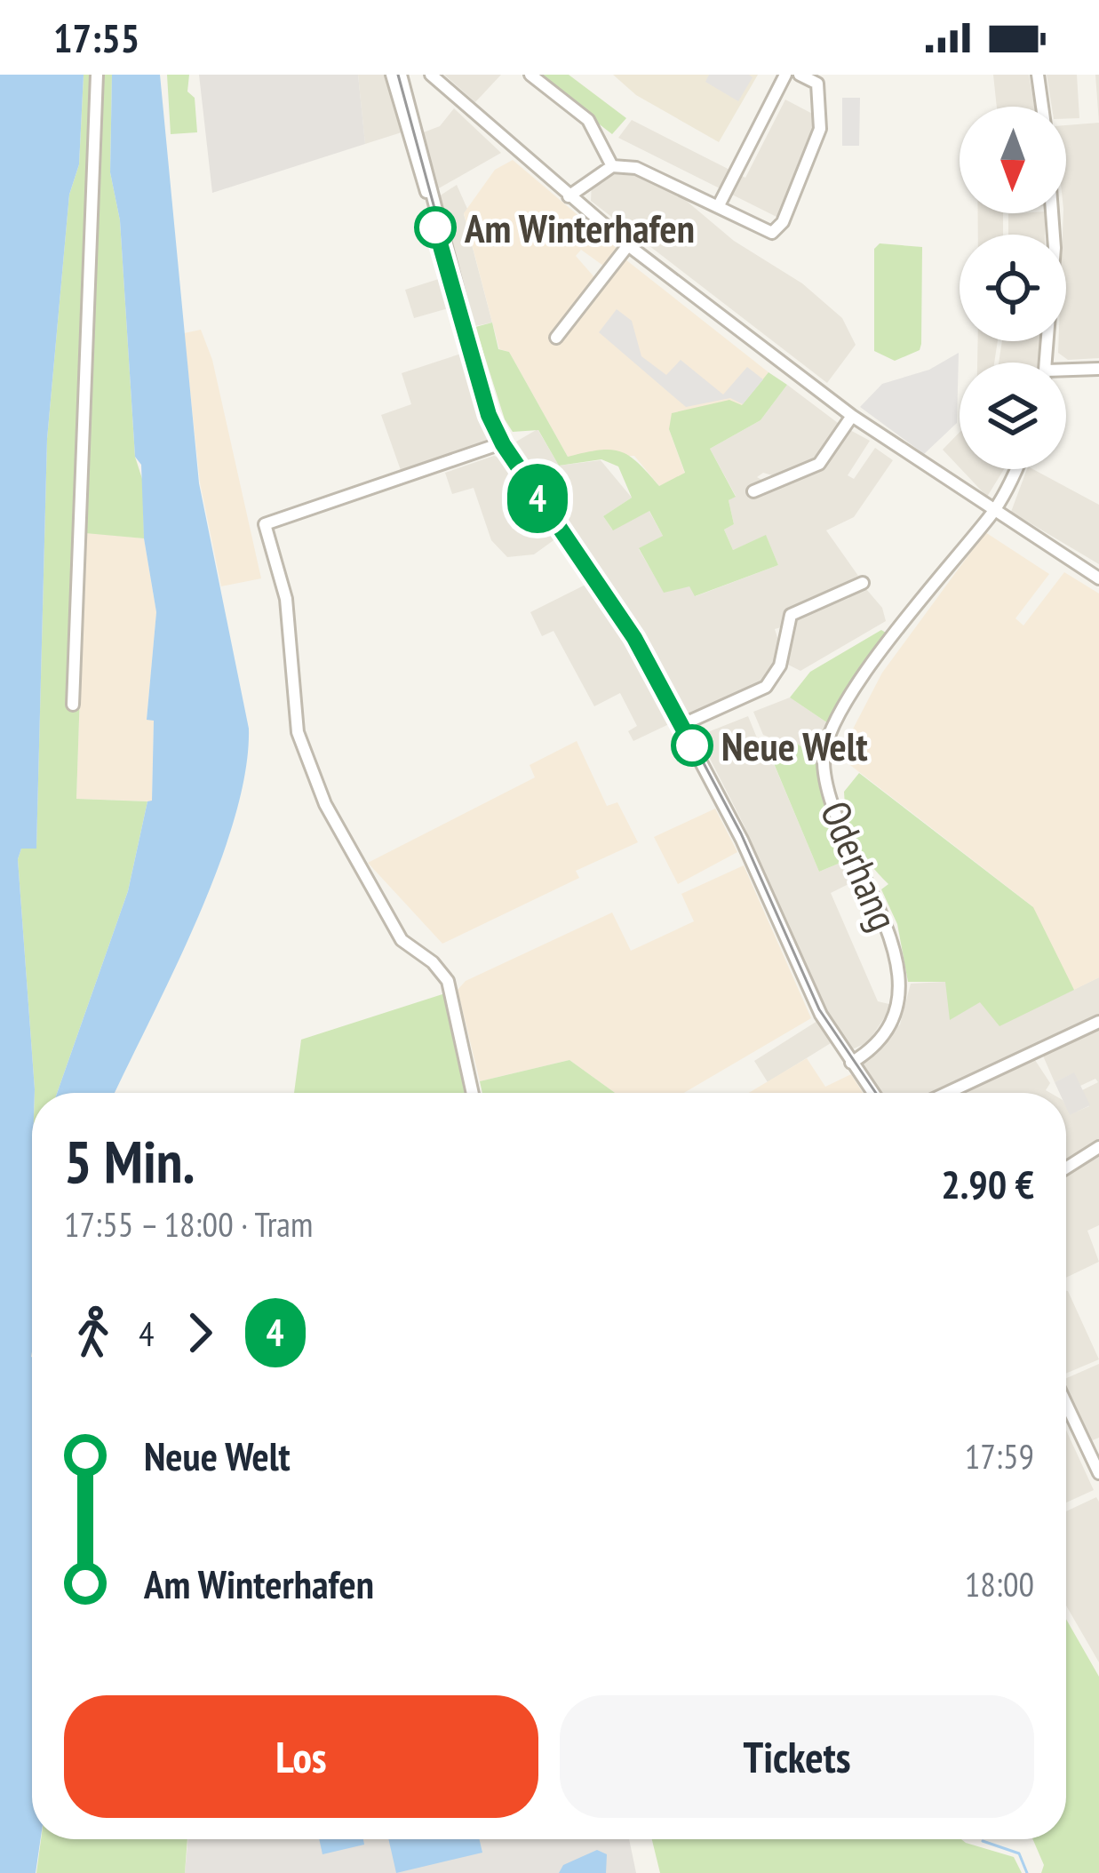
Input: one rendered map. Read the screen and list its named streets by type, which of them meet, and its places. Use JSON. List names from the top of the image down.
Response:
{
  "streets": {
    "street": ["Oderhang"]
  },
  "places": ["Am Winterhafen", "Neue Welt"],
  "lines": ["tram line 4"],
  "north": "bottom",
  "page": {
    "status": "17:55",
    "on_map": "4",
    "heading": ["5 Min.", "17:55 – 18:00 · Tram", "2.90 €"],
    "legs": ["4", "4"],
    "list": [
      {
        "name": "Neue Welt",
        "value": "17:59"
      },
      {
        "name": "Am Winterhafen",
        "value": "18:00"
      }
    ],
    "buttons": ["Los", "Tickets"]
  }
}
